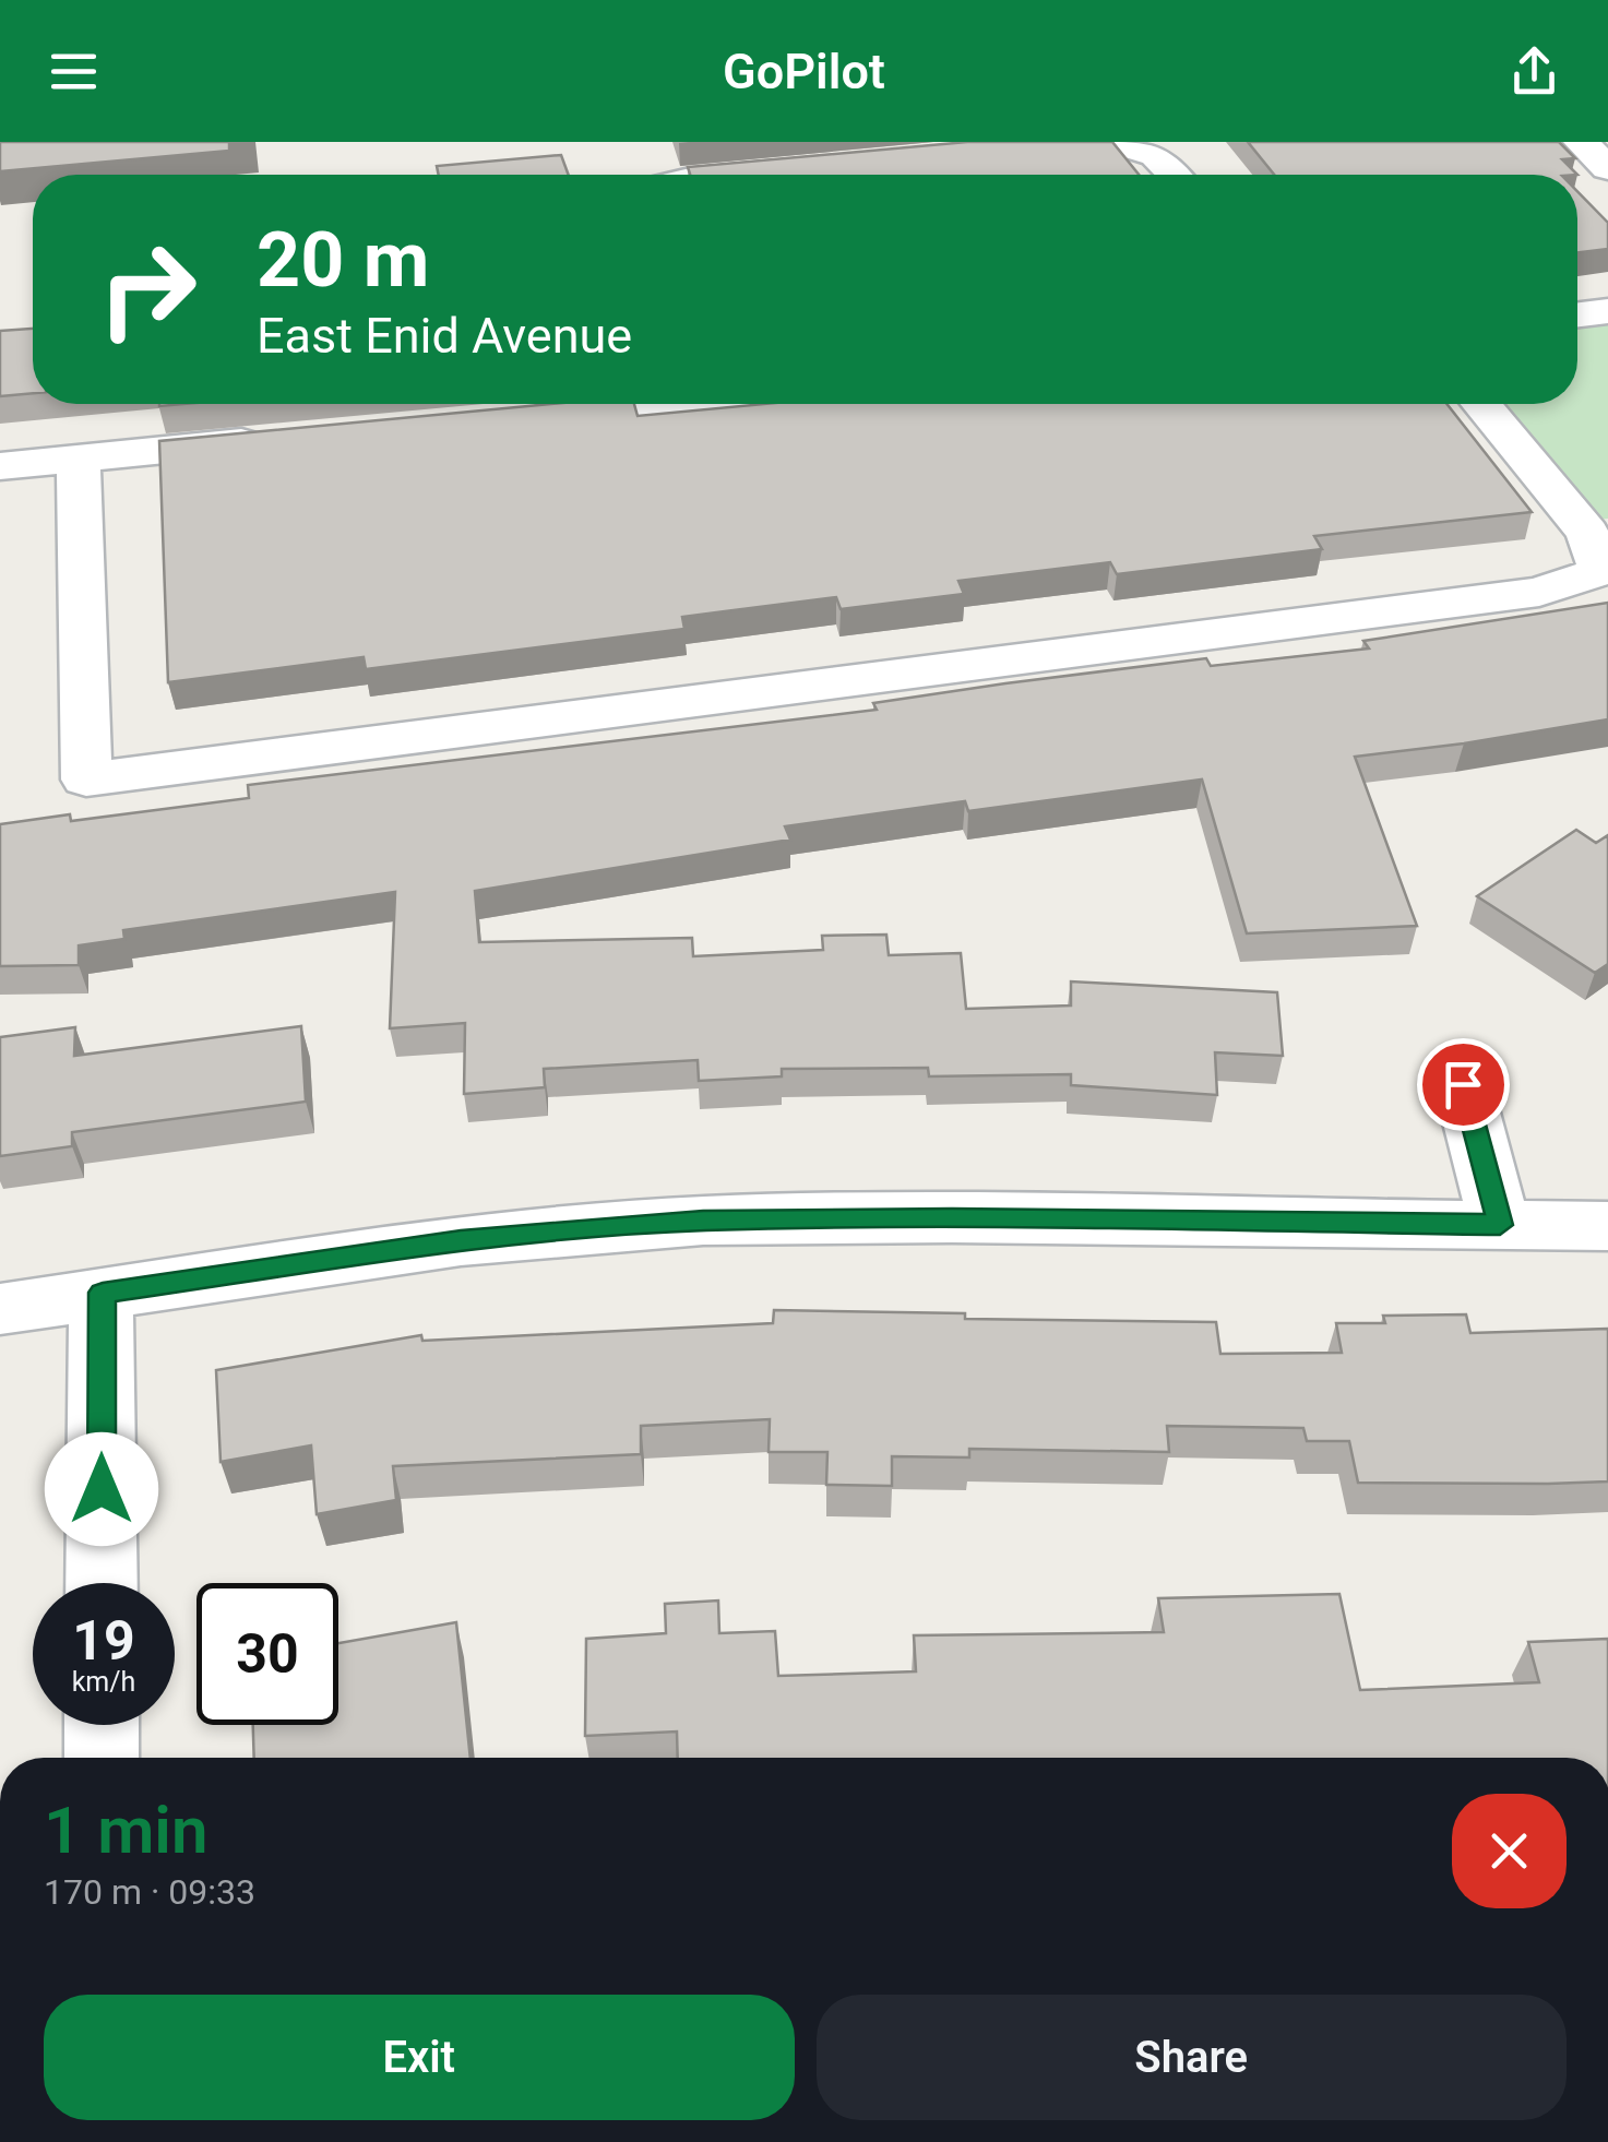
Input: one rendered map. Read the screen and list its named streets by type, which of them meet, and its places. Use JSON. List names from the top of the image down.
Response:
{
  "page": {
    "header": "GoPilot",
    "turn": ["20 m", "East Enid Avenue"],
    "speed": "19 km/h",
    "limit": "30",
    "heading": ["1 min", "170 m · 09:33"],
    "buttons": ["Exit", "Share"]
  }
}
